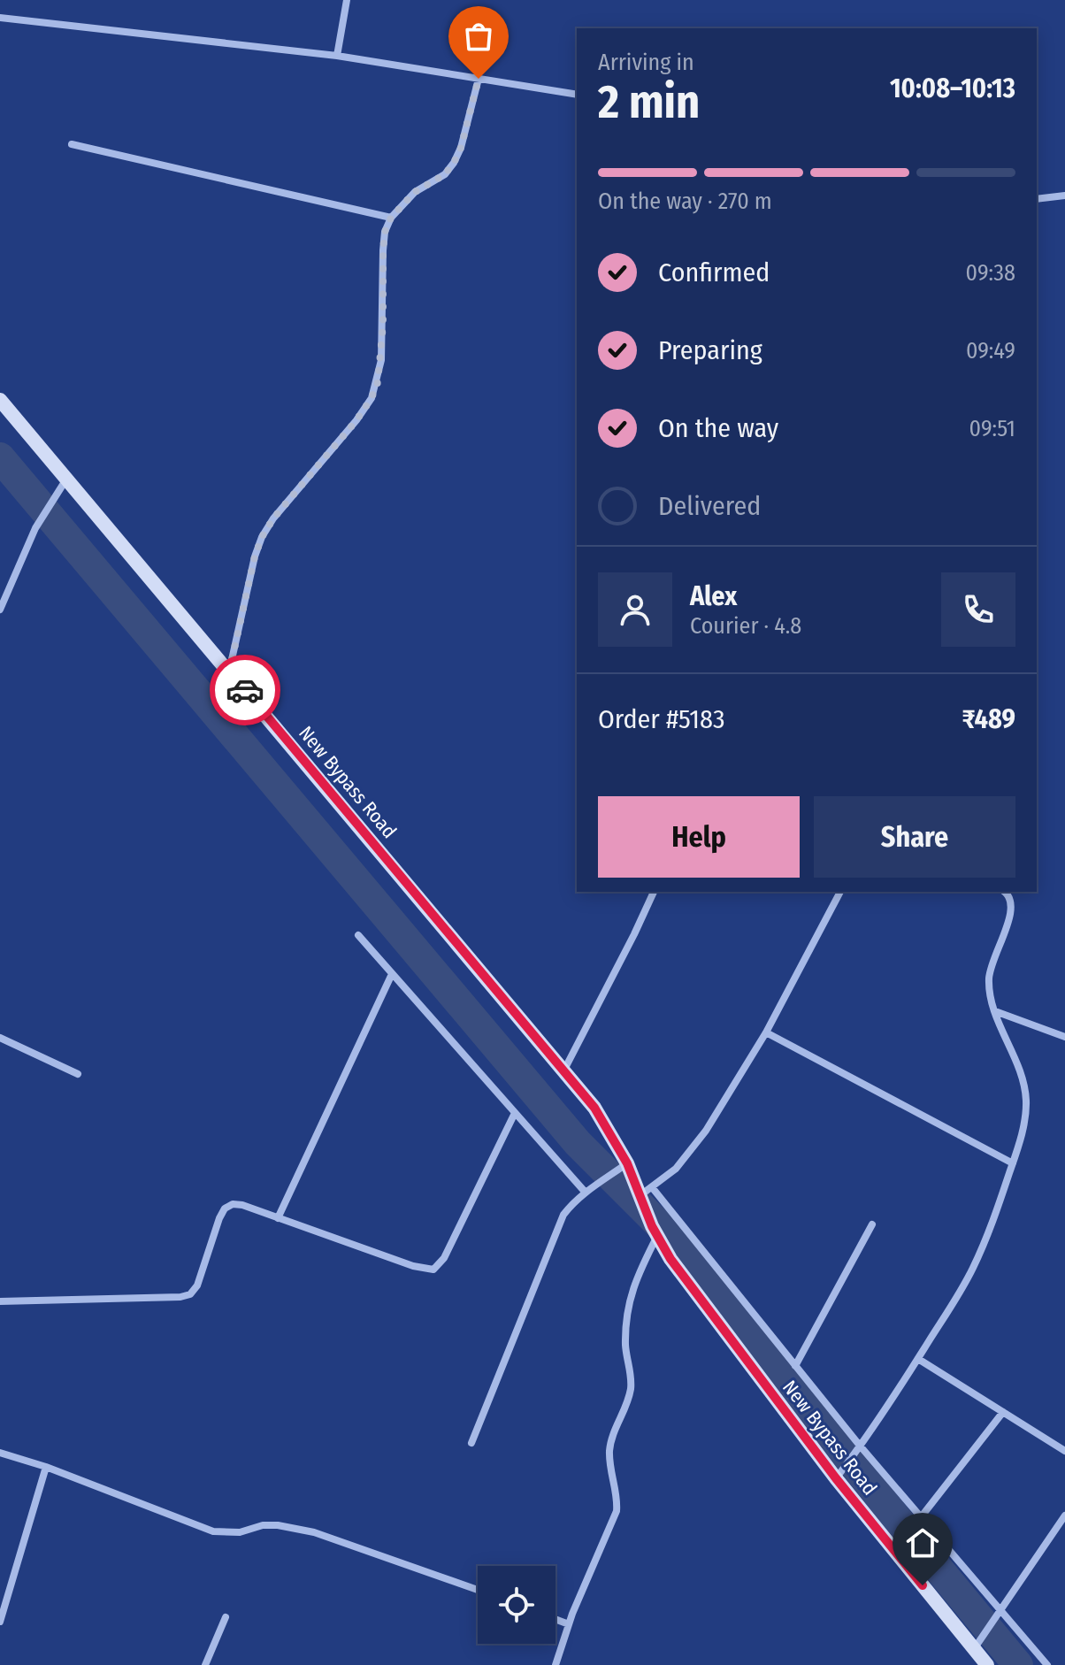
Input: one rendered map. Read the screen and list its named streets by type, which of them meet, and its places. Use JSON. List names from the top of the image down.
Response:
{
  "streets": {
    "main road": ["New Bypass Road"]
  },
  "page": {
    "heading": ["2 min", "Arriving in", "10:08–10:13"],
    "panel": [
      "Alex",
      "Courier · 4.8",
      "Order #5183",
      "₹489"
    ],
    "bar": "On the way · 270 m",
    "list": [
      ["Confirmed", "09:38"],
      ["Preparing", "09:49"],
      ["On the way", "09:51"],
      "Delivered"
    ],
    "buttons": ["Help", "Share"]
  }
}
